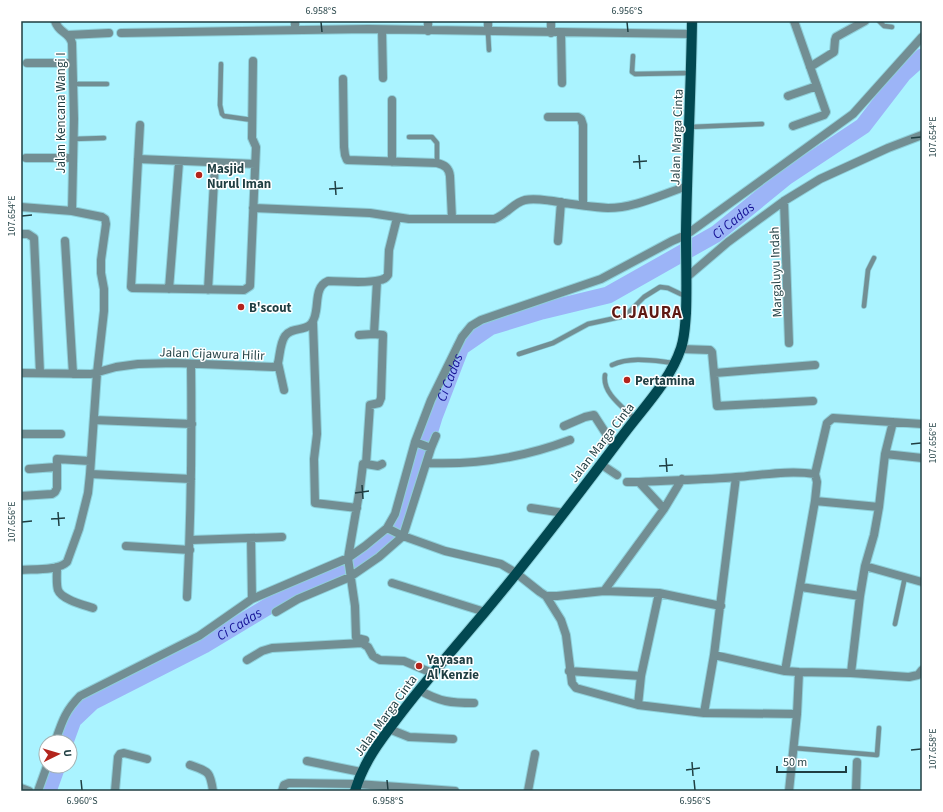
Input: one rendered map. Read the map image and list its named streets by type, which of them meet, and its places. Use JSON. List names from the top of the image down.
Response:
{
  "streets": {
    "main road": ["Jalan Marga Cinta"],
    "street": ["Jalan Kencana Wangi I", "Margaluyu Indah", "Jalan Cijawura Hilir"]
  },
  "districts": ["CIJAURA"],
  "water": ["Ci Cadas"],
  "places": [
    "Masjid Nurul Iman",
    "B'scout",
    "Pertamina",
    "Yayasan Al Kenzie"
  ],
  "scale_bar": "50 m",
  "north": "right",
  "coordinates": [
    "6.958°S",
    "6.956°S",
    "107.654°E",
    "107.656°E",
    "107.658°E",
    "6.960°S"
  ]
}
